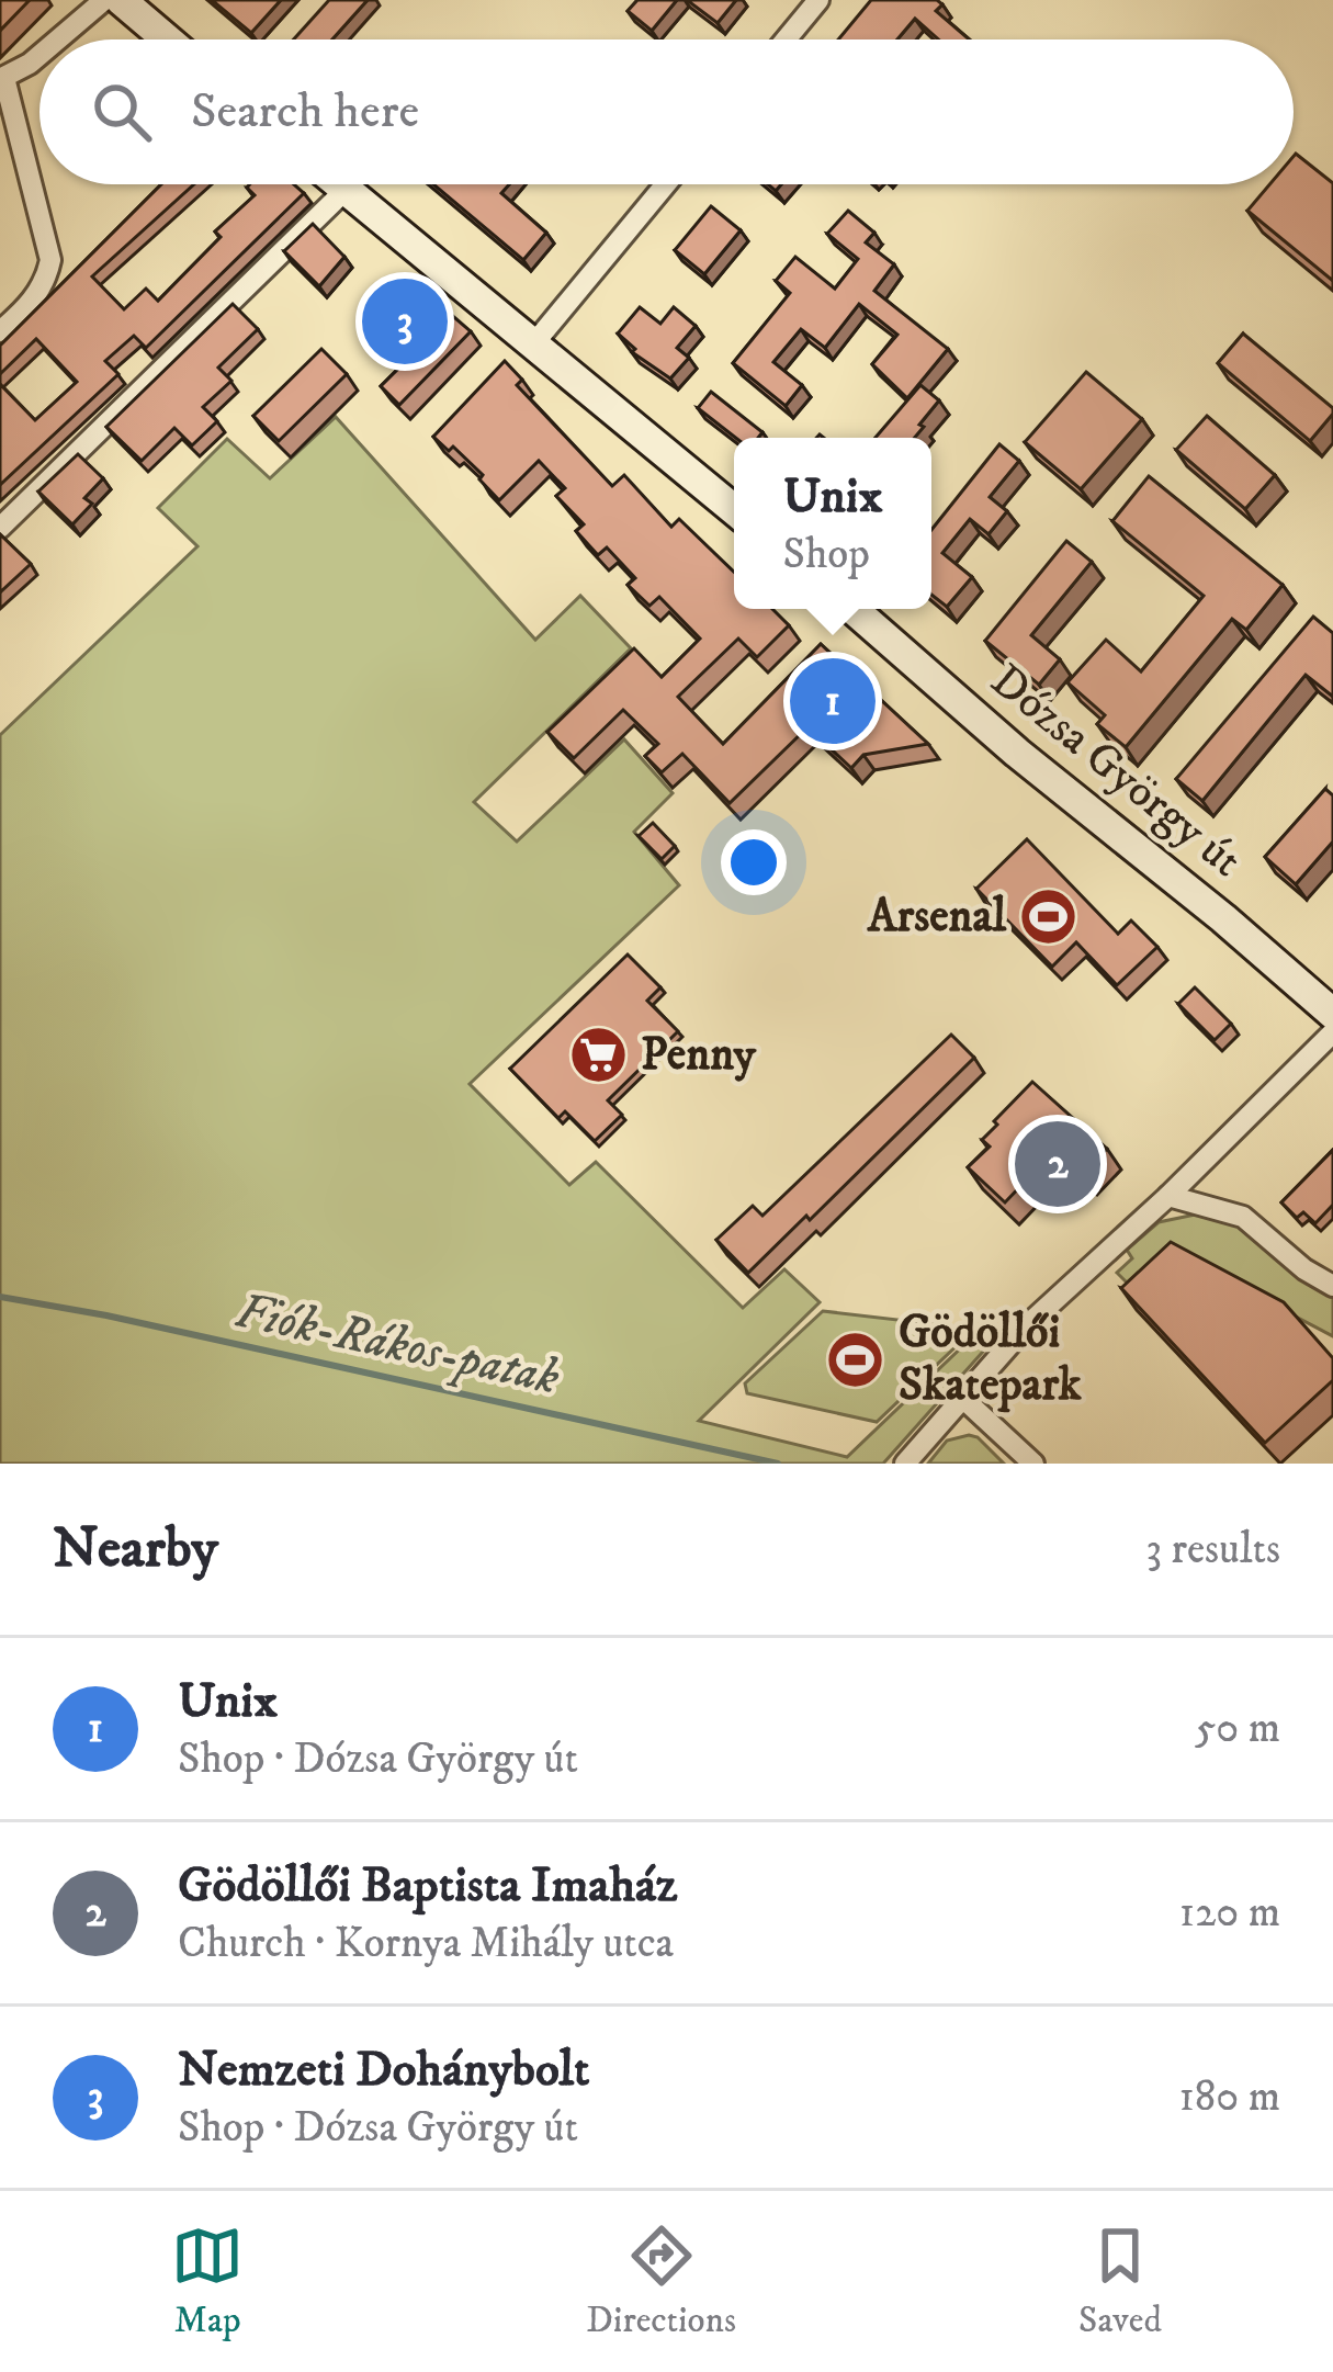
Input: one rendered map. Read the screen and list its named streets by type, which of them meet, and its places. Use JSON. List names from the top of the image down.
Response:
{
  "streets": {
    "main road": ["Dózsa György út"]
  },
  "water": ["Fiók-Rákos-patak"],
  "places": {
    "sports": ["Arsenal", "Gödöllői Skatepark"],
    "supermarket": ["Penny"]
  },
  "page": {
    "search": "Search here",
    "pins": ["3", "1", "2"],
    "popup": ["Unix", "Shop"],
    "heading": ["Nearby", "3 results"],
    "list": [
      {
        "mark": "1",
        "name": "Unix",
        "note": "Shop · Dózsa György út",
        "value": "50 m"
      },
      {
        "mark": "2",
        "name": "Gödöllői Baptista Imaház",
        "note": "Church · Kornya Mihály utca",
        "value": "120 m"
      },
      {
        "mark": "3",
        "name": "Nemzeti Dohánybolt",
        "note": "Shop · Dózsa György út",
        "value": "180 m"
      }
    ],
    "nav": ["Map", "Directions", "Saved"]
  }
}
